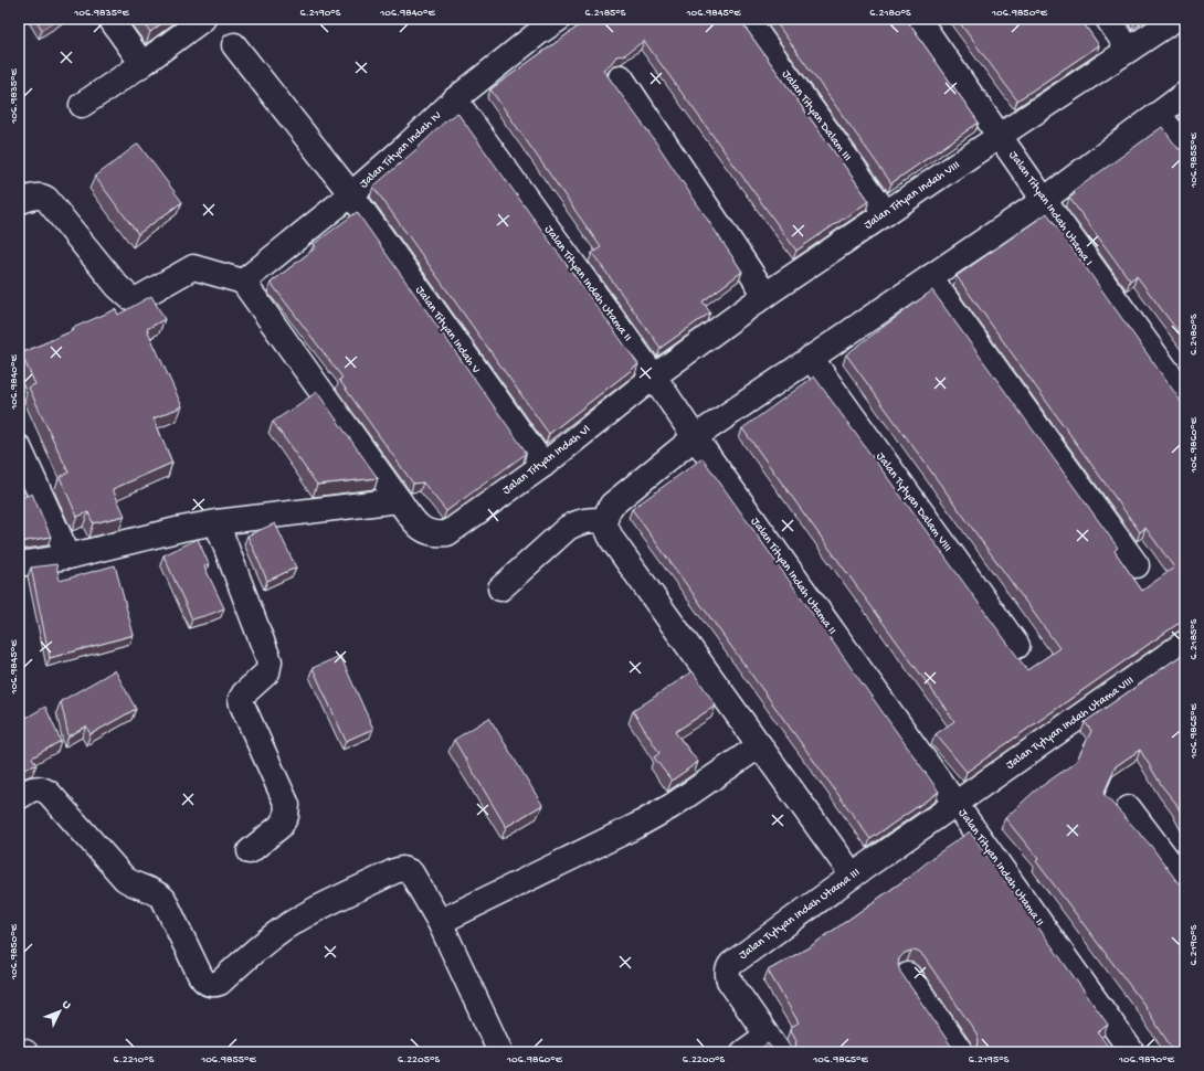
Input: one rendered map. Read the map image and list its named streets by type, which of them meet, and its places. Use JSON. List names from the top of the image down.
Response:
{
  "streets": {
    "street": [
      "Jalan Tityan Dalam III",
      "Jalan Tityan Indah IV",
      "Jalan Tityan Indah VIII",
      "Jalan Tityan Indah Utama I",
      "Jalan Tityan Indah Utama II",
      "Jalan Tityan Indah V",
      "Jalan Tityan Indah Vl",
      "Jalan Tytyan Dalam VIII",
      "Jalan Tytyan Indah Utama VIII",
      "Jalan Tytyan Indah Utama III"
    ]
  },
  "crossings": [
    ["Jalan Tityan Dalam III", "Jalan Tityan Indah VIII"],
    ["Jalan Tityan Indah IV", "Jalan Tityan Indah Utama II"],
    ["Jalan Tityan Indah IV", "Jalan Tityan Indah V"],
    ["Jalan Tityan Indah VIII", "Jalan Tityan Indah Utama I"],
    ["Jalan Tityan Indah VIII", "Jalan Tityan Indah Utama II"],
    ["Jalan Tityan Indah VIII", "Jalan Tityan Indah Vl"],
    ["Jalan Tityan Indah Utama II", "Jalan Tityan Indah Vl"],
    ["Jalan Tityan Indah Utama II", "Jalan Tytyan Indah Utama VIII"],
    ["Jalan Tityan Indah Utama II", "Jalan Tytyan Indah Utama III"],
    ["Jalan Tityan Indah V", "Jalan Tityan Indah Vl"],
    ["Jalan Tytyan Indah Utama VIII", "Jalan Tytyan Indah Utama III"]
  ],
  "north": "top right",
  "coordinates": [
    "106.9835°E",
    "6.2190°S",
    "106.9840°E",
    "6.2185°S",
    "106.9845°E",
    "6.2180°S",
    "106.9850°E",
    "106.9855°E",
    "106.9860°E",
    "106.9865°E",
    "6.2210°S",
    "6.2205°S",
    "6.2200°S",
    "6.2195°S",
    "106.9870°E"
  ]
}
